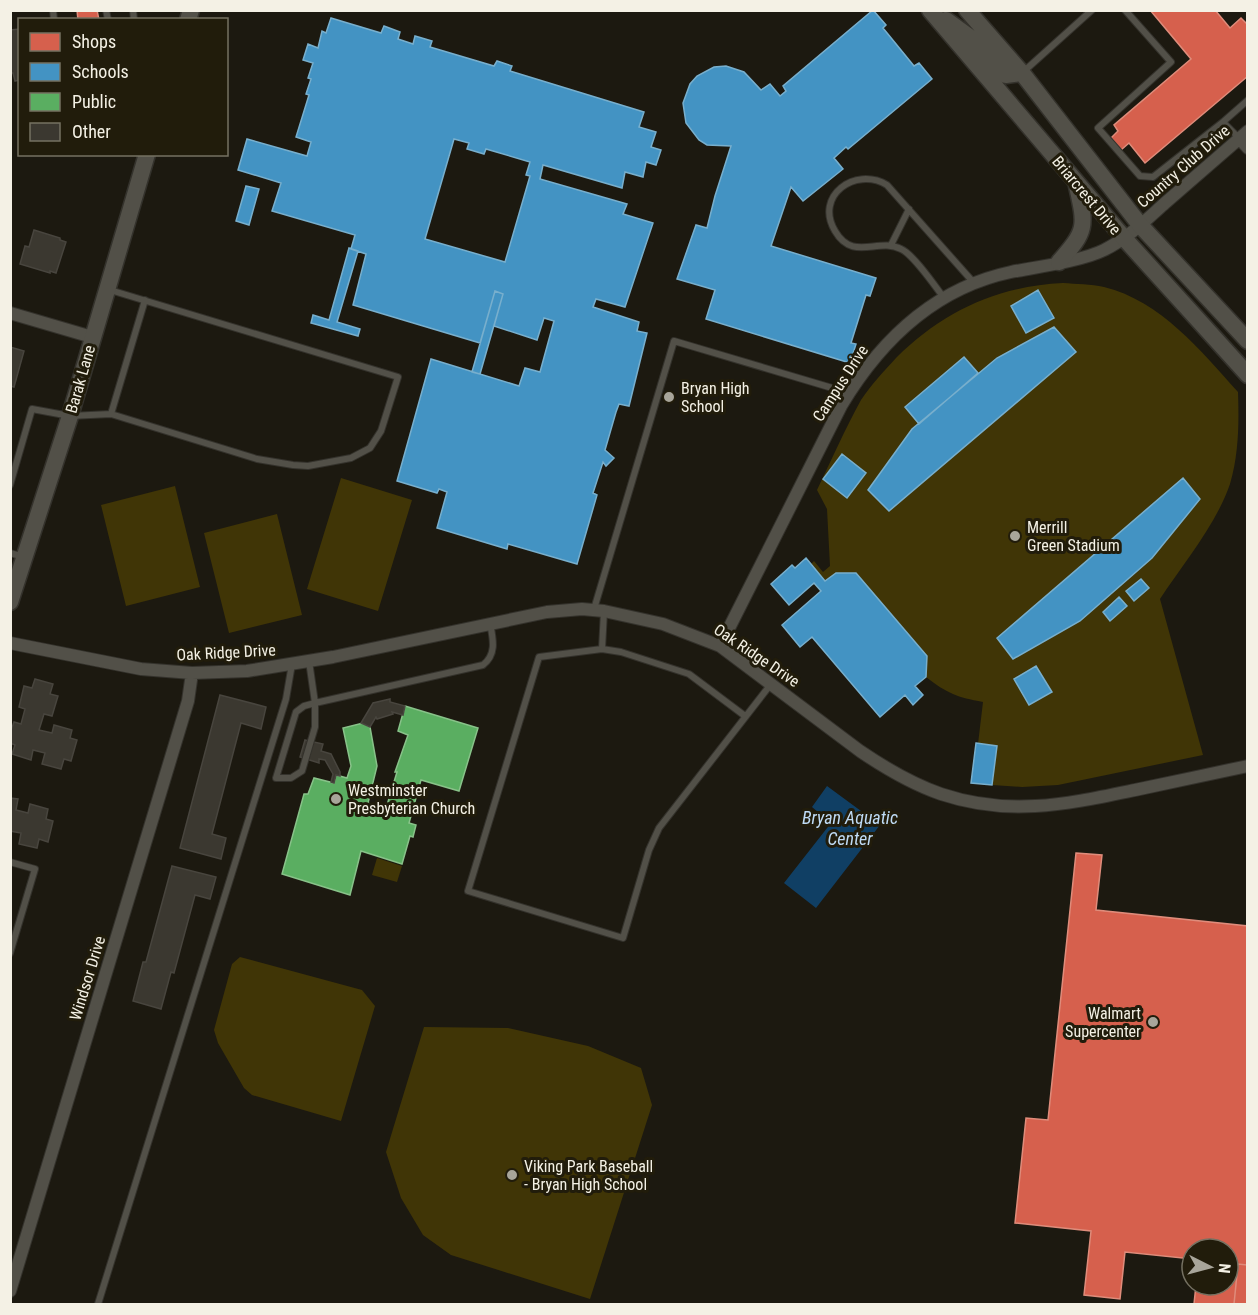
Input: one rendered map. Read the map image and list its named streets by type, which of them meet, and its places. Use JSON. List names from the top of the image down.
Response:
{
  "streets": {
    "main road": ["Briarcrest Drive", "Barak Lane"],
    "street": [
      "Country Club Drive",
      "Campus Drive",
      "Oak Ridge Drive",
      "Windsor Drive"
    ]
  },
  "crossings": [
    ["Country Club Drive", "Briarcrest Drive"],
    ["Country Club Drive", "Campus Drive"],
    ["Briarcrest Drive", "Campus Drive"],
    ["Campus Drive", "Oak Ridge Drive"],
    ["Oak Ridge Drive", "Windsor Drive"]
  ],
  "water": ["Bryan Aquatic Center"],
  "places": [
    "Bryan High School",
    "Merrill Green Stadium",
    "Westminster Presbyterian Church",
    "Walmart Supercenter",
    "Viking Park Baseball - Bryan High School"
  ],
  "legend": [
    "Shops",
    "Schools",
    "Public",
    "Other"
  ],
  "north": "right"
}
